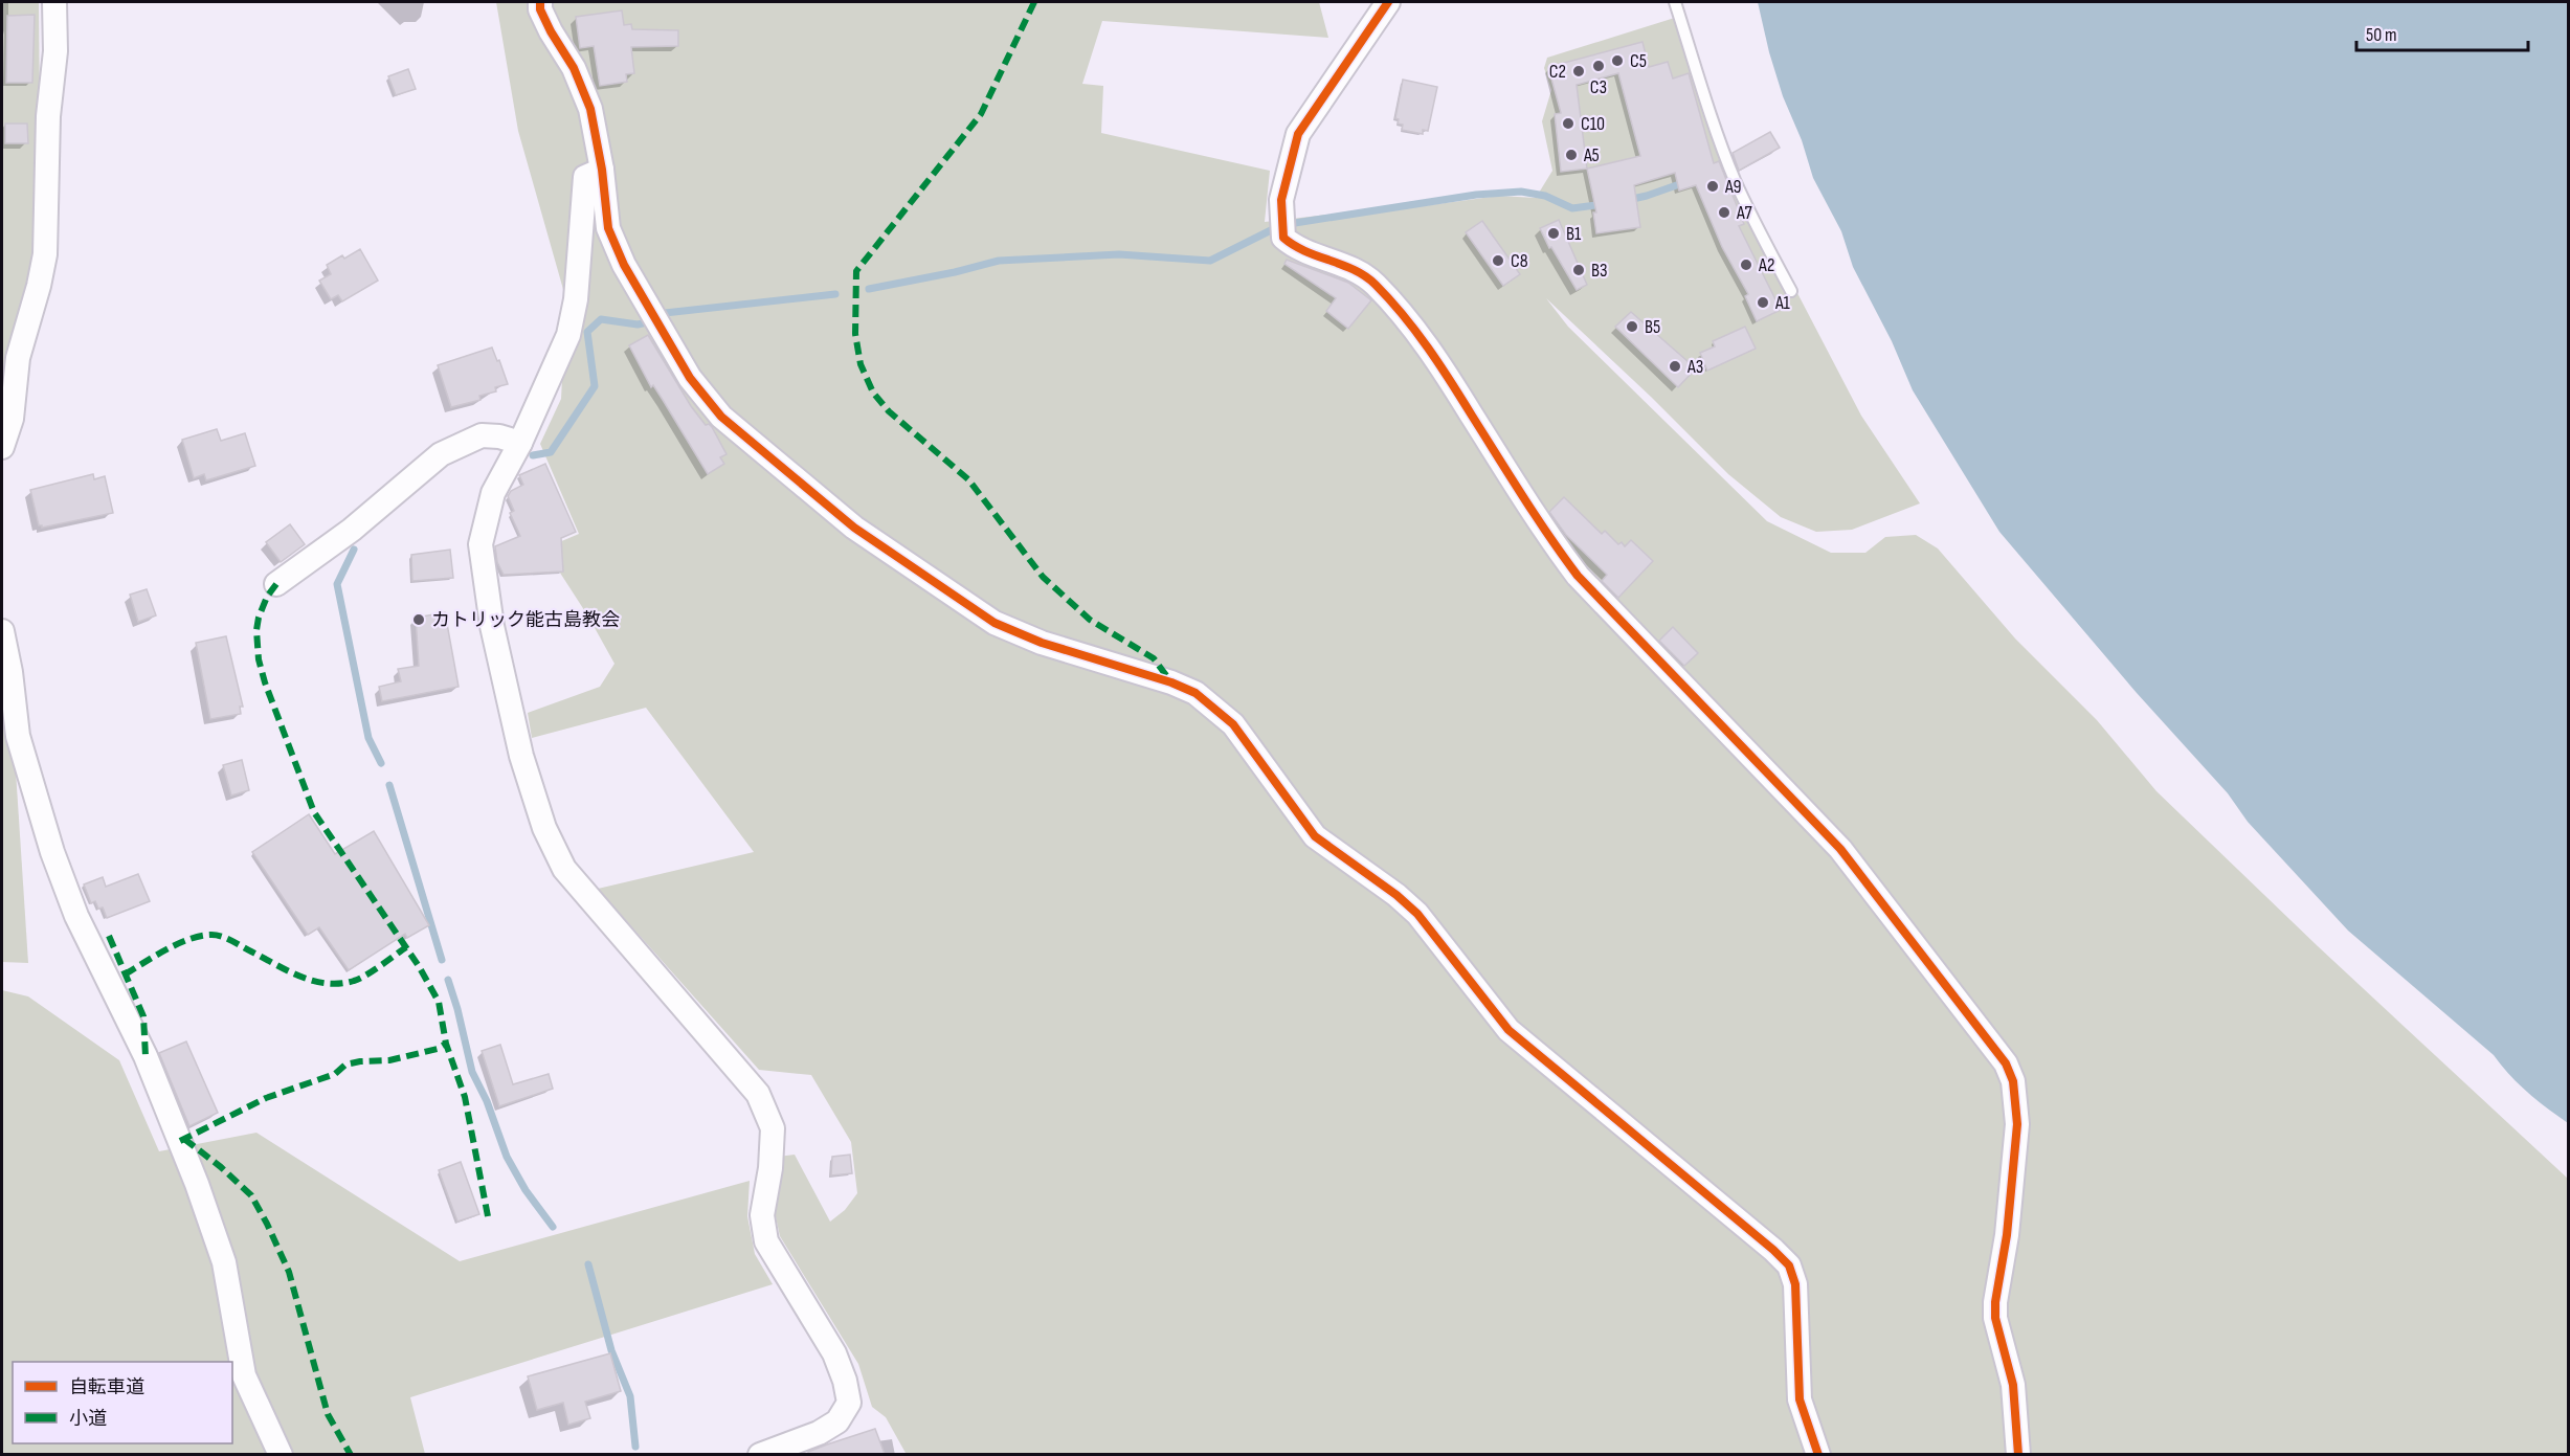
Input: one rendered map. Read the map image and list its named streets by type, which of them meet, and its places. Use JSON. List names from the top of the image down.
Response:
{
  "places": [
    "C5",
    "C3",
    "C2",
    "C10",
    "A5",
    "A9",
    "A7",
    "B1",
    "C8",
    "A2",
    "B3",
    "A1",
    "B5",
    "A3",
    "カトリック能古島教会"
  ],
  "legend": ["自転車道", "小道"],
  "scale_bar": "50 m"
}
